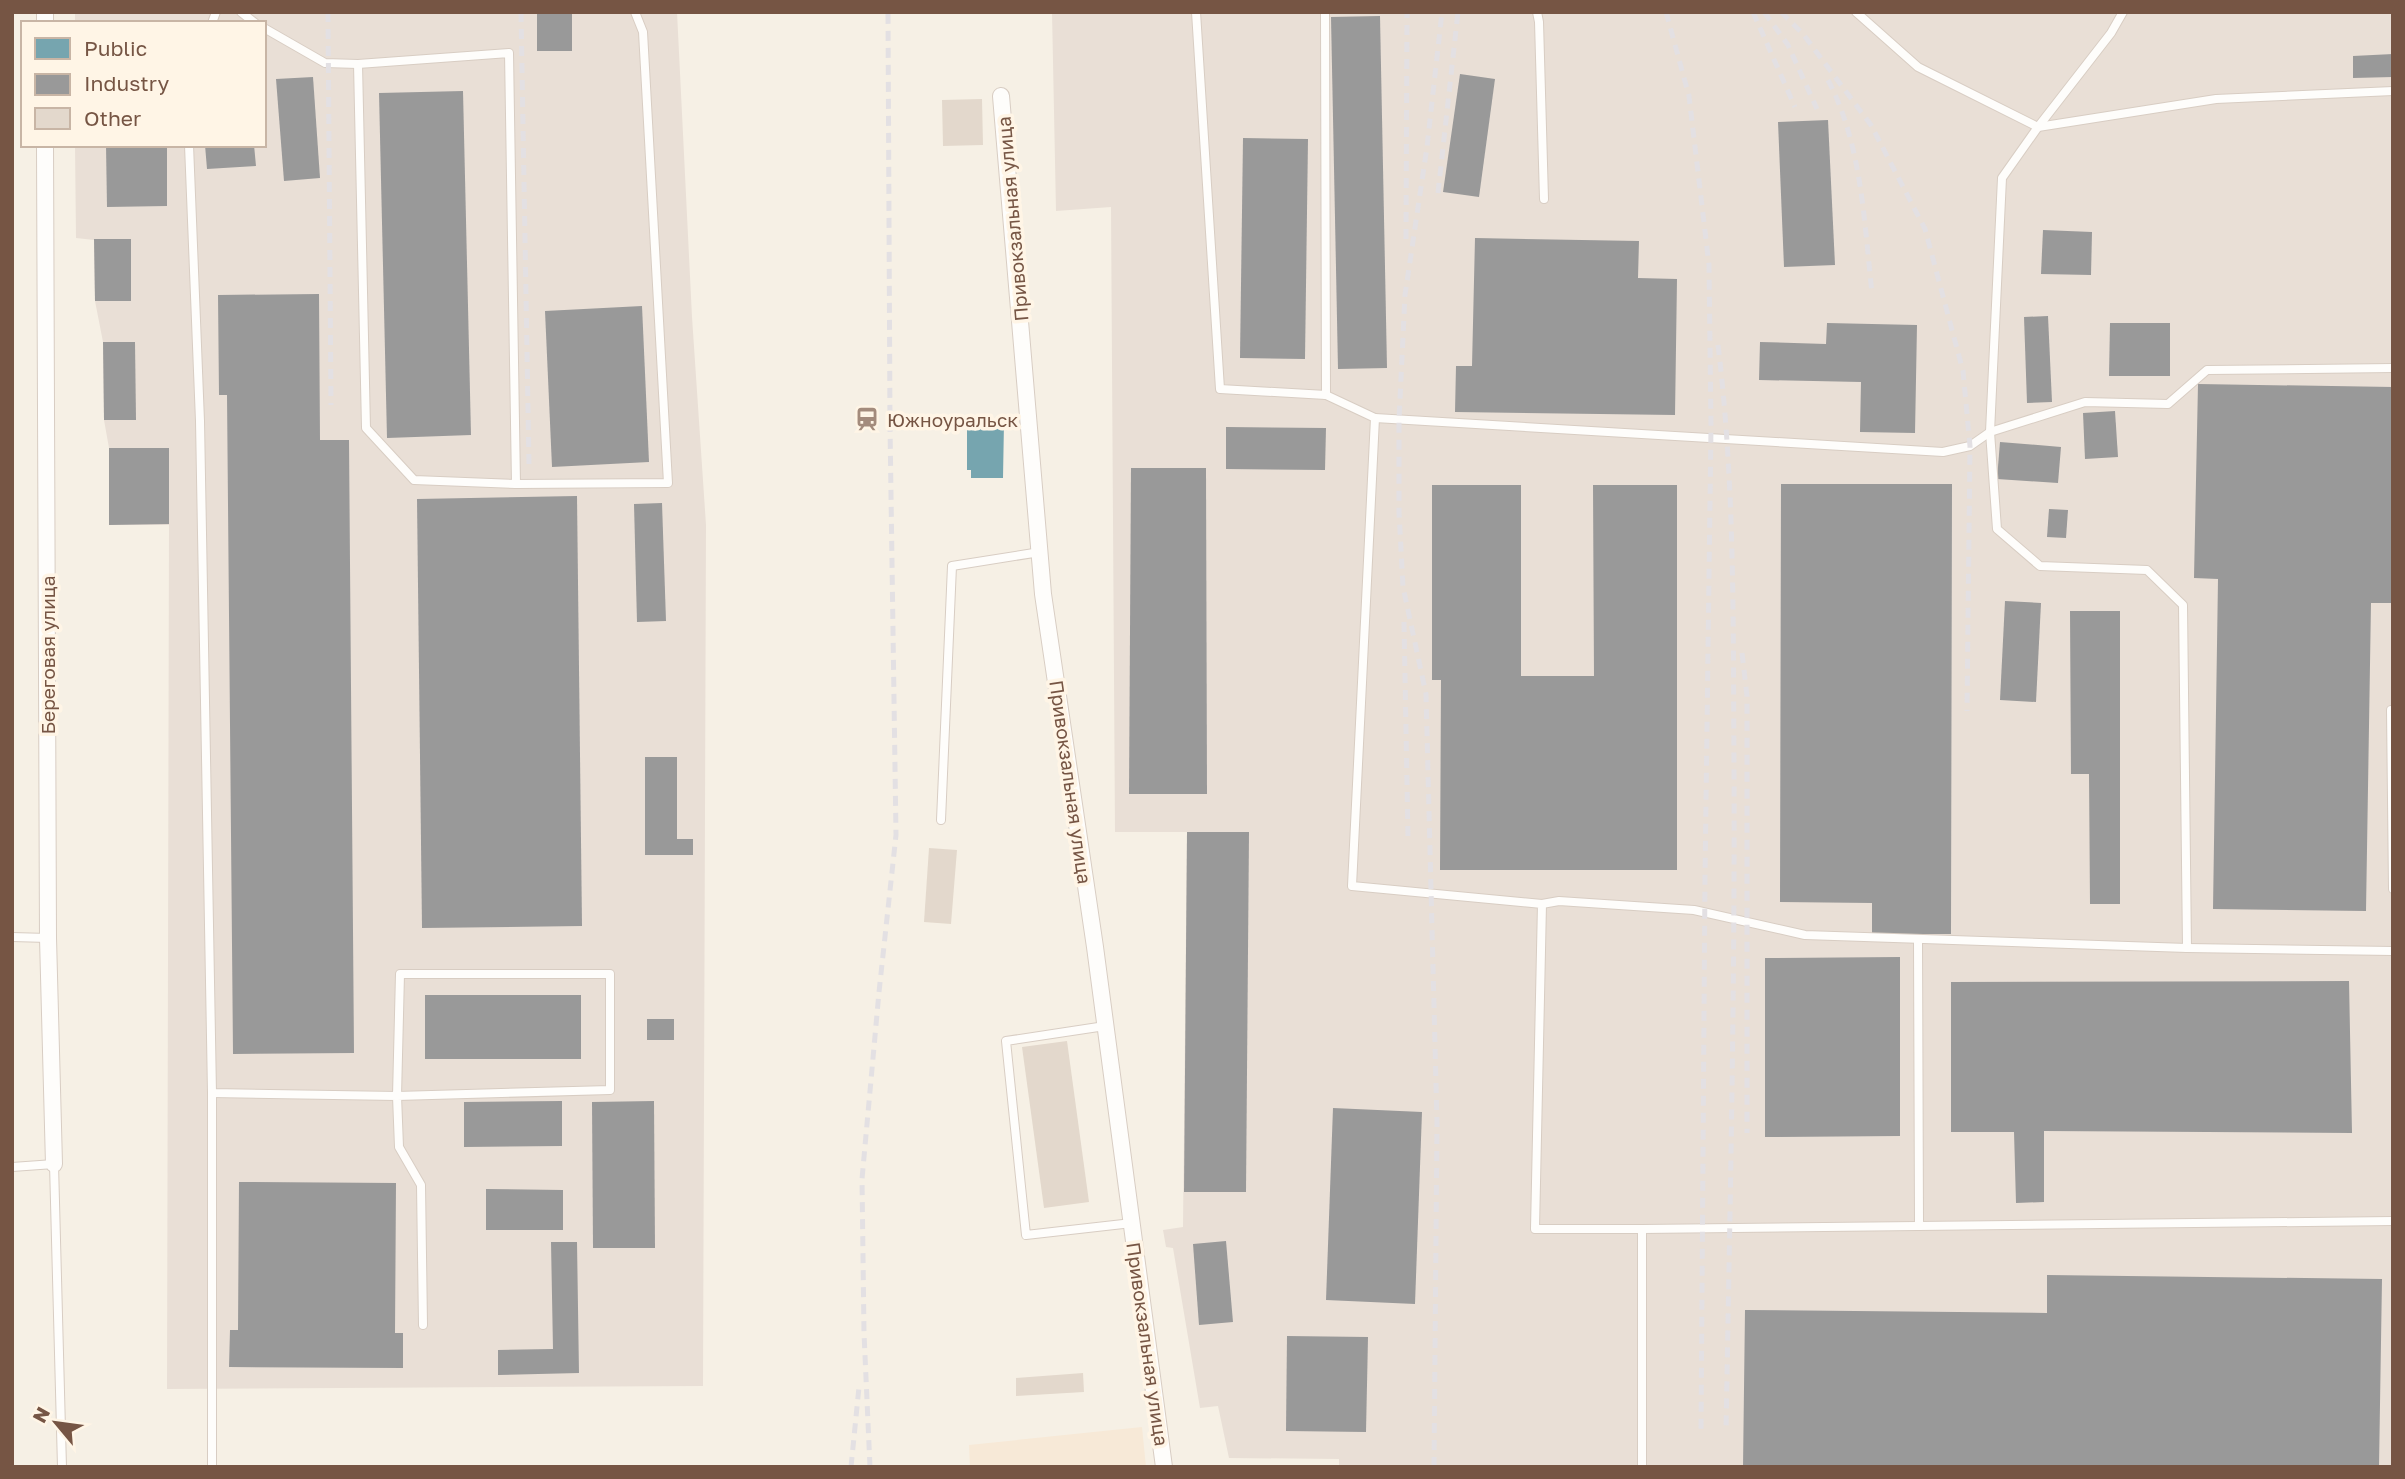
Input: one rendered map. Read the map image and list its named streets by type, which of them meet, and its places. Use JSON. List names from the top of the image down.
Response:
{
  "streets": {
    "street": ["Привокзальная улица", "Береговая улица"]
  },
  "places": {
    "station": ["Южноуральск"]
  },
  "legend": ["Public", "Industry", "Other"],
  "north": "top left"
}
